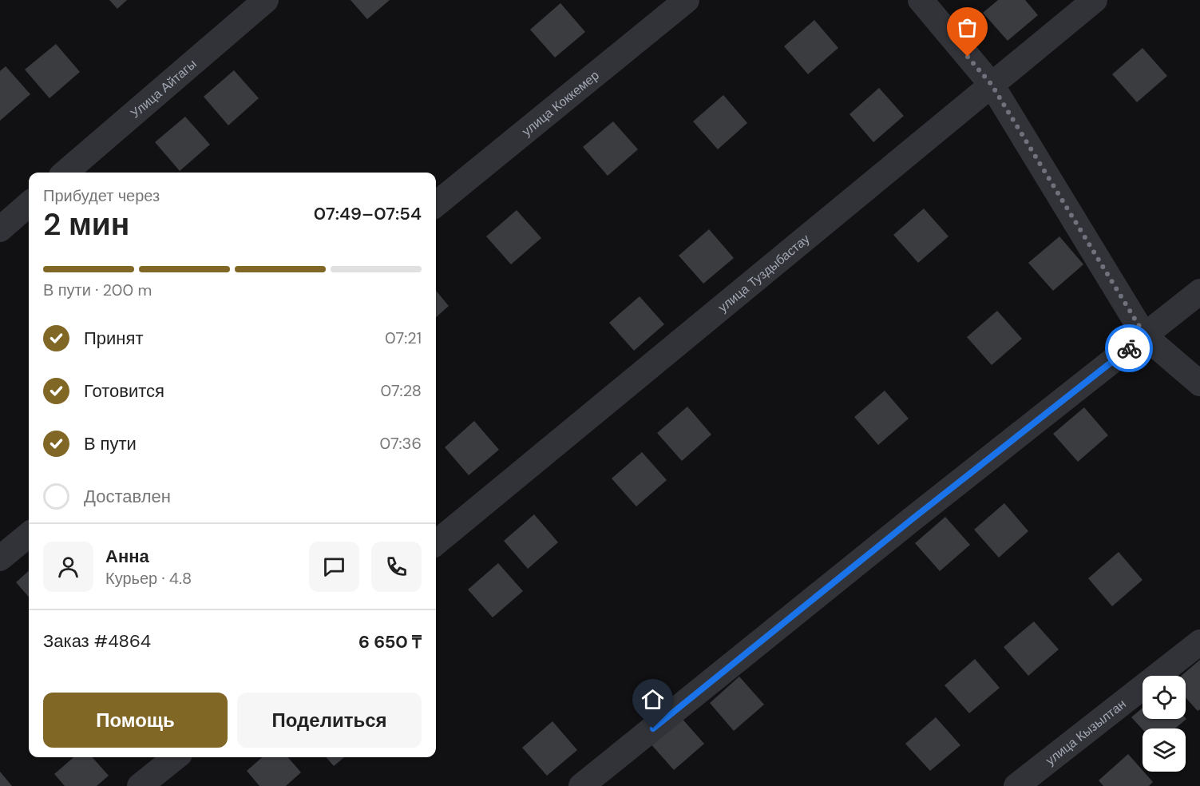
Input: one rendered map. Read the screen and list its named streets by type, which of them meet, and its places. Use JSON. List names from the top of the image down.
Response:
{
  "streets": {
    "street": [
      "Улица Айтагы",
      "улица Коккемер",
      "улица Туздыбастау",
      "улица Кызылтан"
    ]
  },
  "page": {
    "heading": ["2 мин", "Прибудет через", "07:49–07:54"],
    "panel": [
      "Анна",
      "Курьер · 4.8",
      "Заказ #4864",
      "6 650 ₸"
    ],
    "bar": "В пути · 200 m",
    "list": [
      ["Принят", "07:21"],
      ["Готовится", "07:28"],
      ["В пути", "07:36"],
      "Доставлен"
    ],
    "buttons": ["Помощь", "Поделиться"]
  }
}
